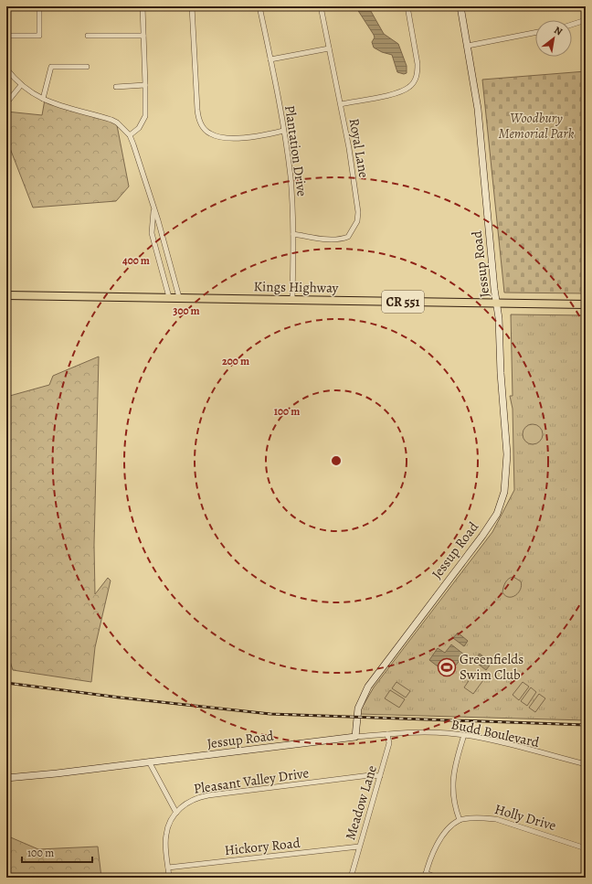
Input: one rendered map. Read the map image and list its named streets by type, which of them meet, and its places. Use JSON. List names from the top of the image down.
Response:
{
  "streets": {
    "main road": ["Kings Highway", "CR 551"],
    "street": [
      "Royal Lane",
      "Plantation Drive",
      "Jessup Road",
      "Budd Boulevard",
      "Pleasant Valley Drive",
      "Meadow Lane",
      "Holly Drive",
      "Hickory Road"
    ]
  },
  "crossings": [
    ["Royal Lane", "Plantation Drive"],
    ["Plantation Drive", "Kings Highway"],
    ["Jessup Road", "Kings Highway"],
    ["Jessup Road", "Budd Boulevard"],
    ["Budd Boulevard", "Meadow Lane"],
    ["Pleasant Valley Drive", "Meadow Lane"],
    ["Pleasant Valley Drive", "Hickory Road"],
    ["Meadow Lane", "Hickory Road"]
  ],
  "parks": ["Woodbury Memorial Park"],
  "places": {
    "sports": ["Greenfields Swim Club"]
  },
  "scale_bar": "100 m",
  "north": "top right",
  "rings": [
    "400 m",
    "300 m",
    "200 m",
    "100 m"
  ]
}
